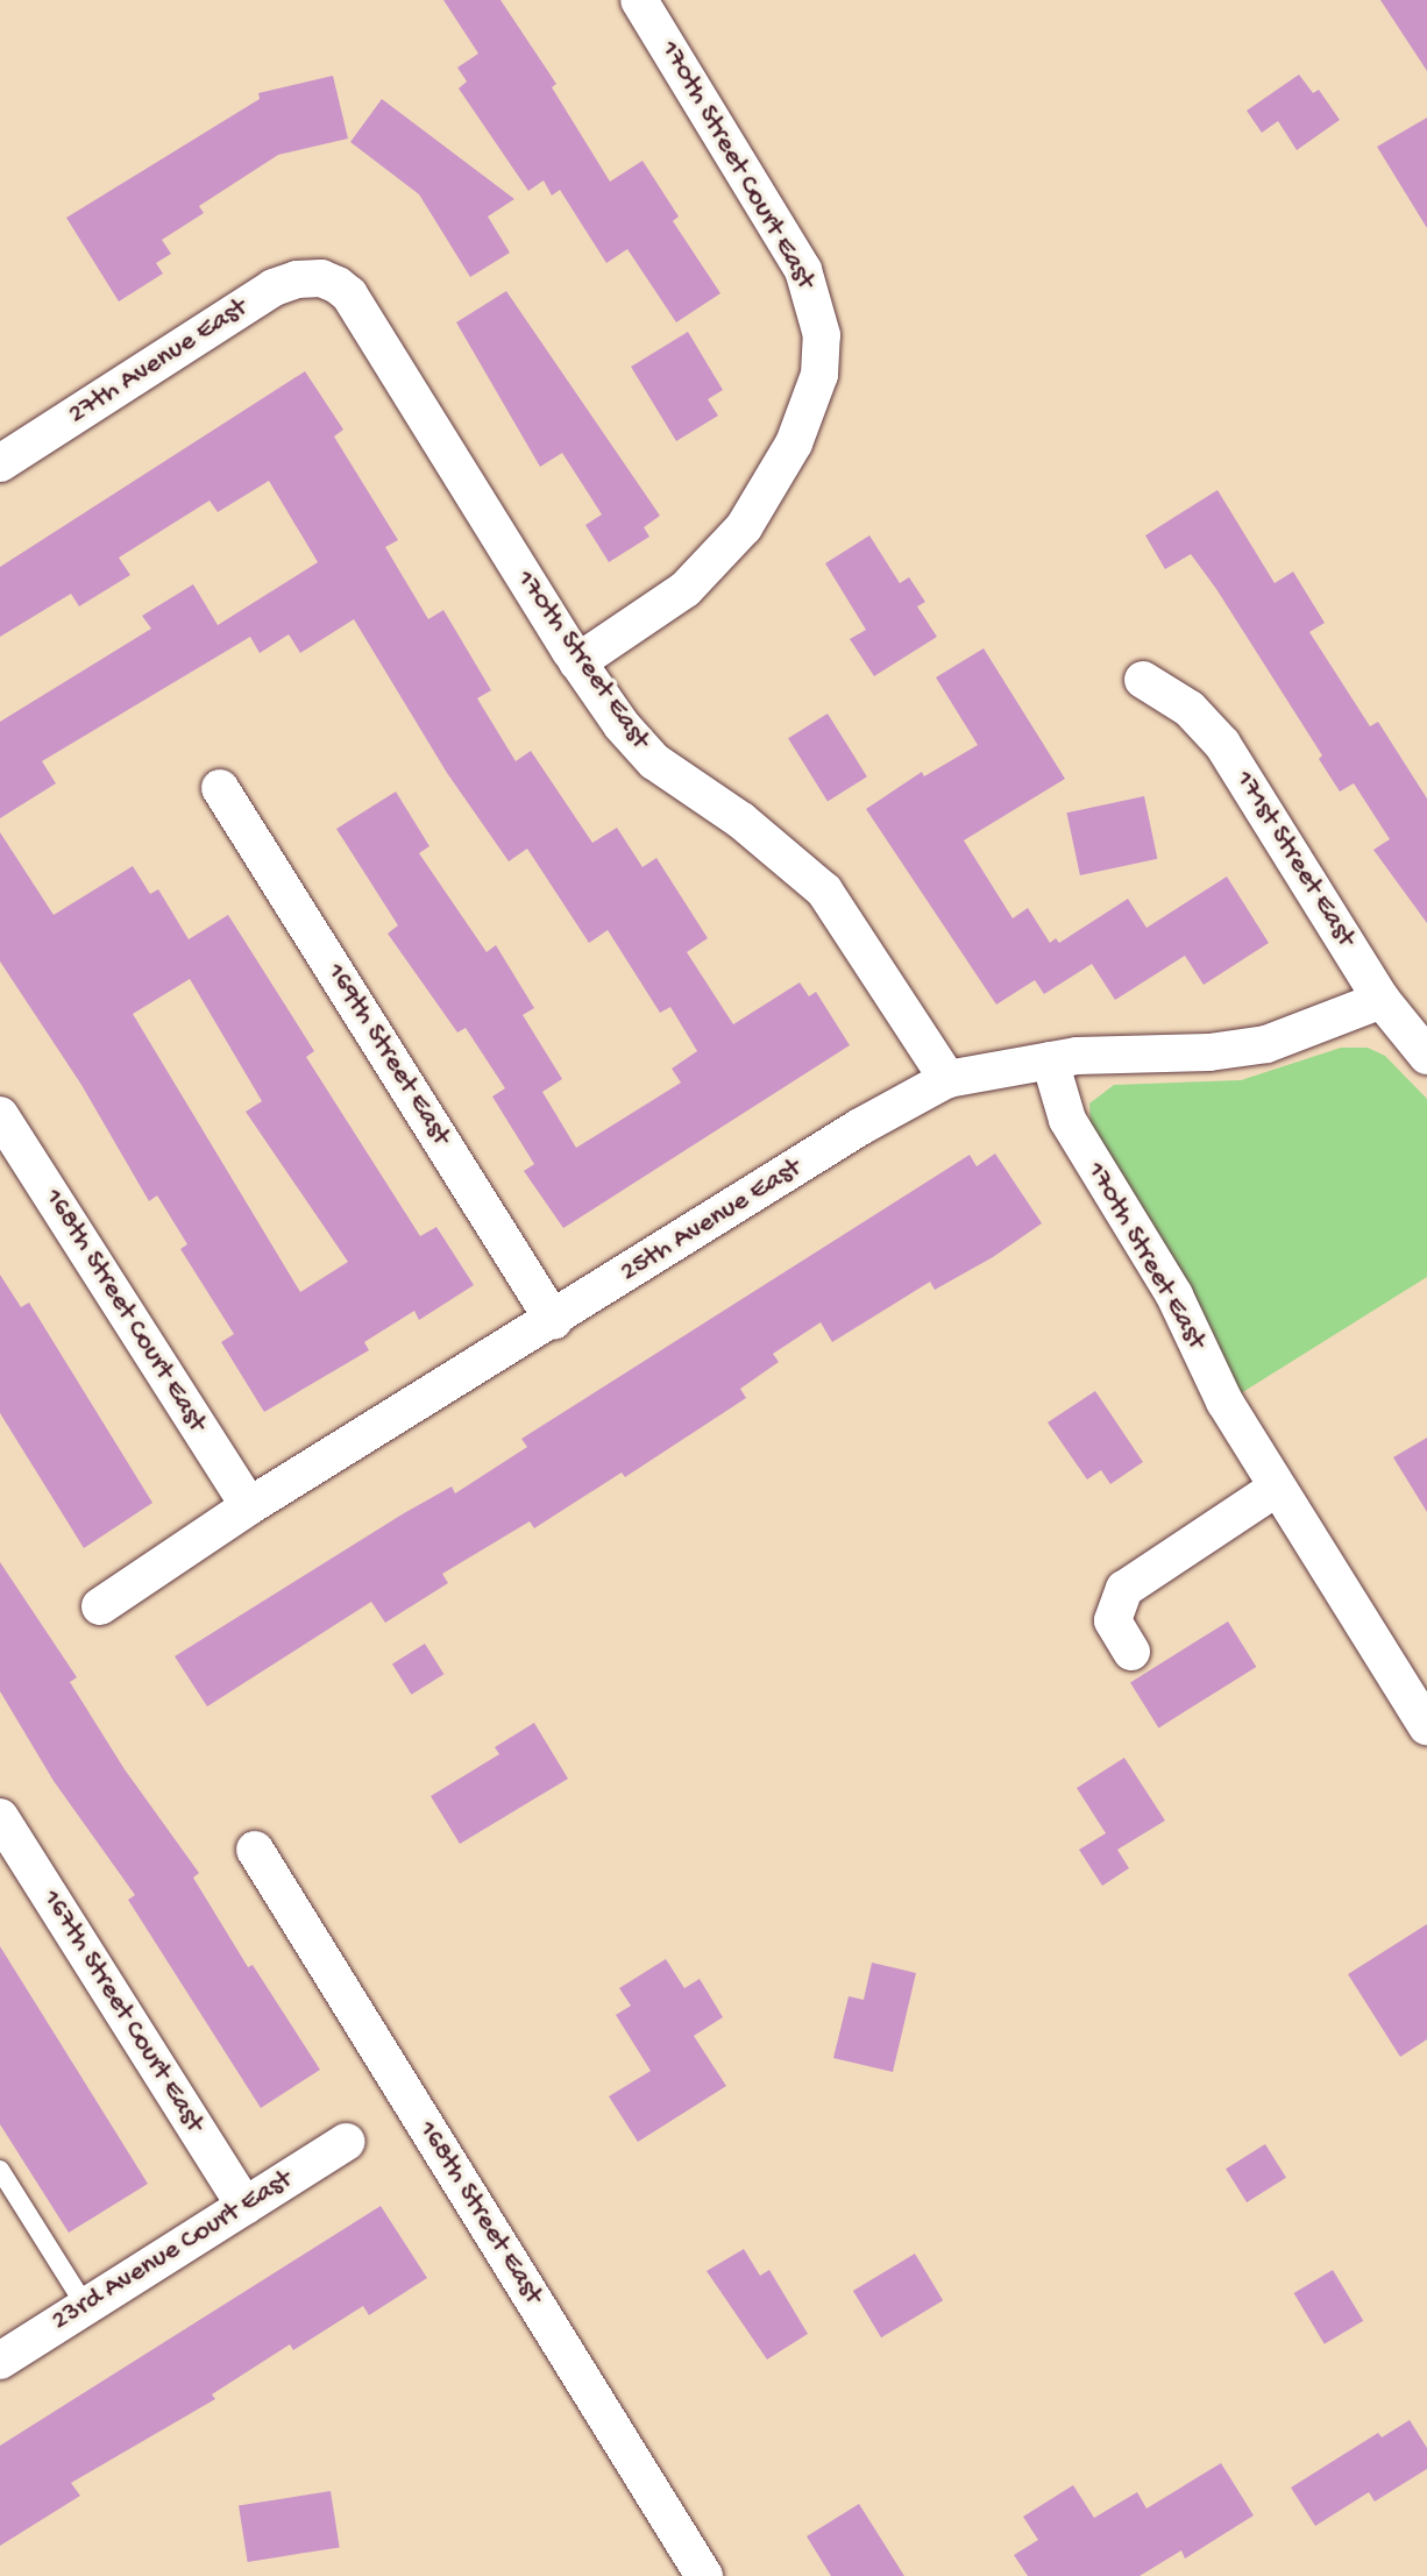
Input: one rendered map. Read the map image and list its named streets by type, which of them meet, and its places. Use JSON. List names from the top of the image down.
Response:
{
  "streets": {
    "street": [
      "170th Street Court East",
      "27th Avenue East",
      "170th Street East",
      "171st Street East",
      "169th Street East",
      "25th Avenue East",
      "168th Street Court East",
      "167th Street Court East",
      "168th Street East",
      "23rd Avenue Court East"
    ]
  },
  "crossings": [
    ["170th Street Court East", "170th Street East"],
    ["27th Avenue East", "170th Street East"],
    ["170th Street East", "25th Avenue East"],
    ["171st Street East", "25th Avenue East"],
    ["169th Street East", "25th Avenue East"],
    ["25th Avenue East", "168th Street Court East"],
    ["167th Street Court East", "23rd Avenue Court East"]
  ]
}
